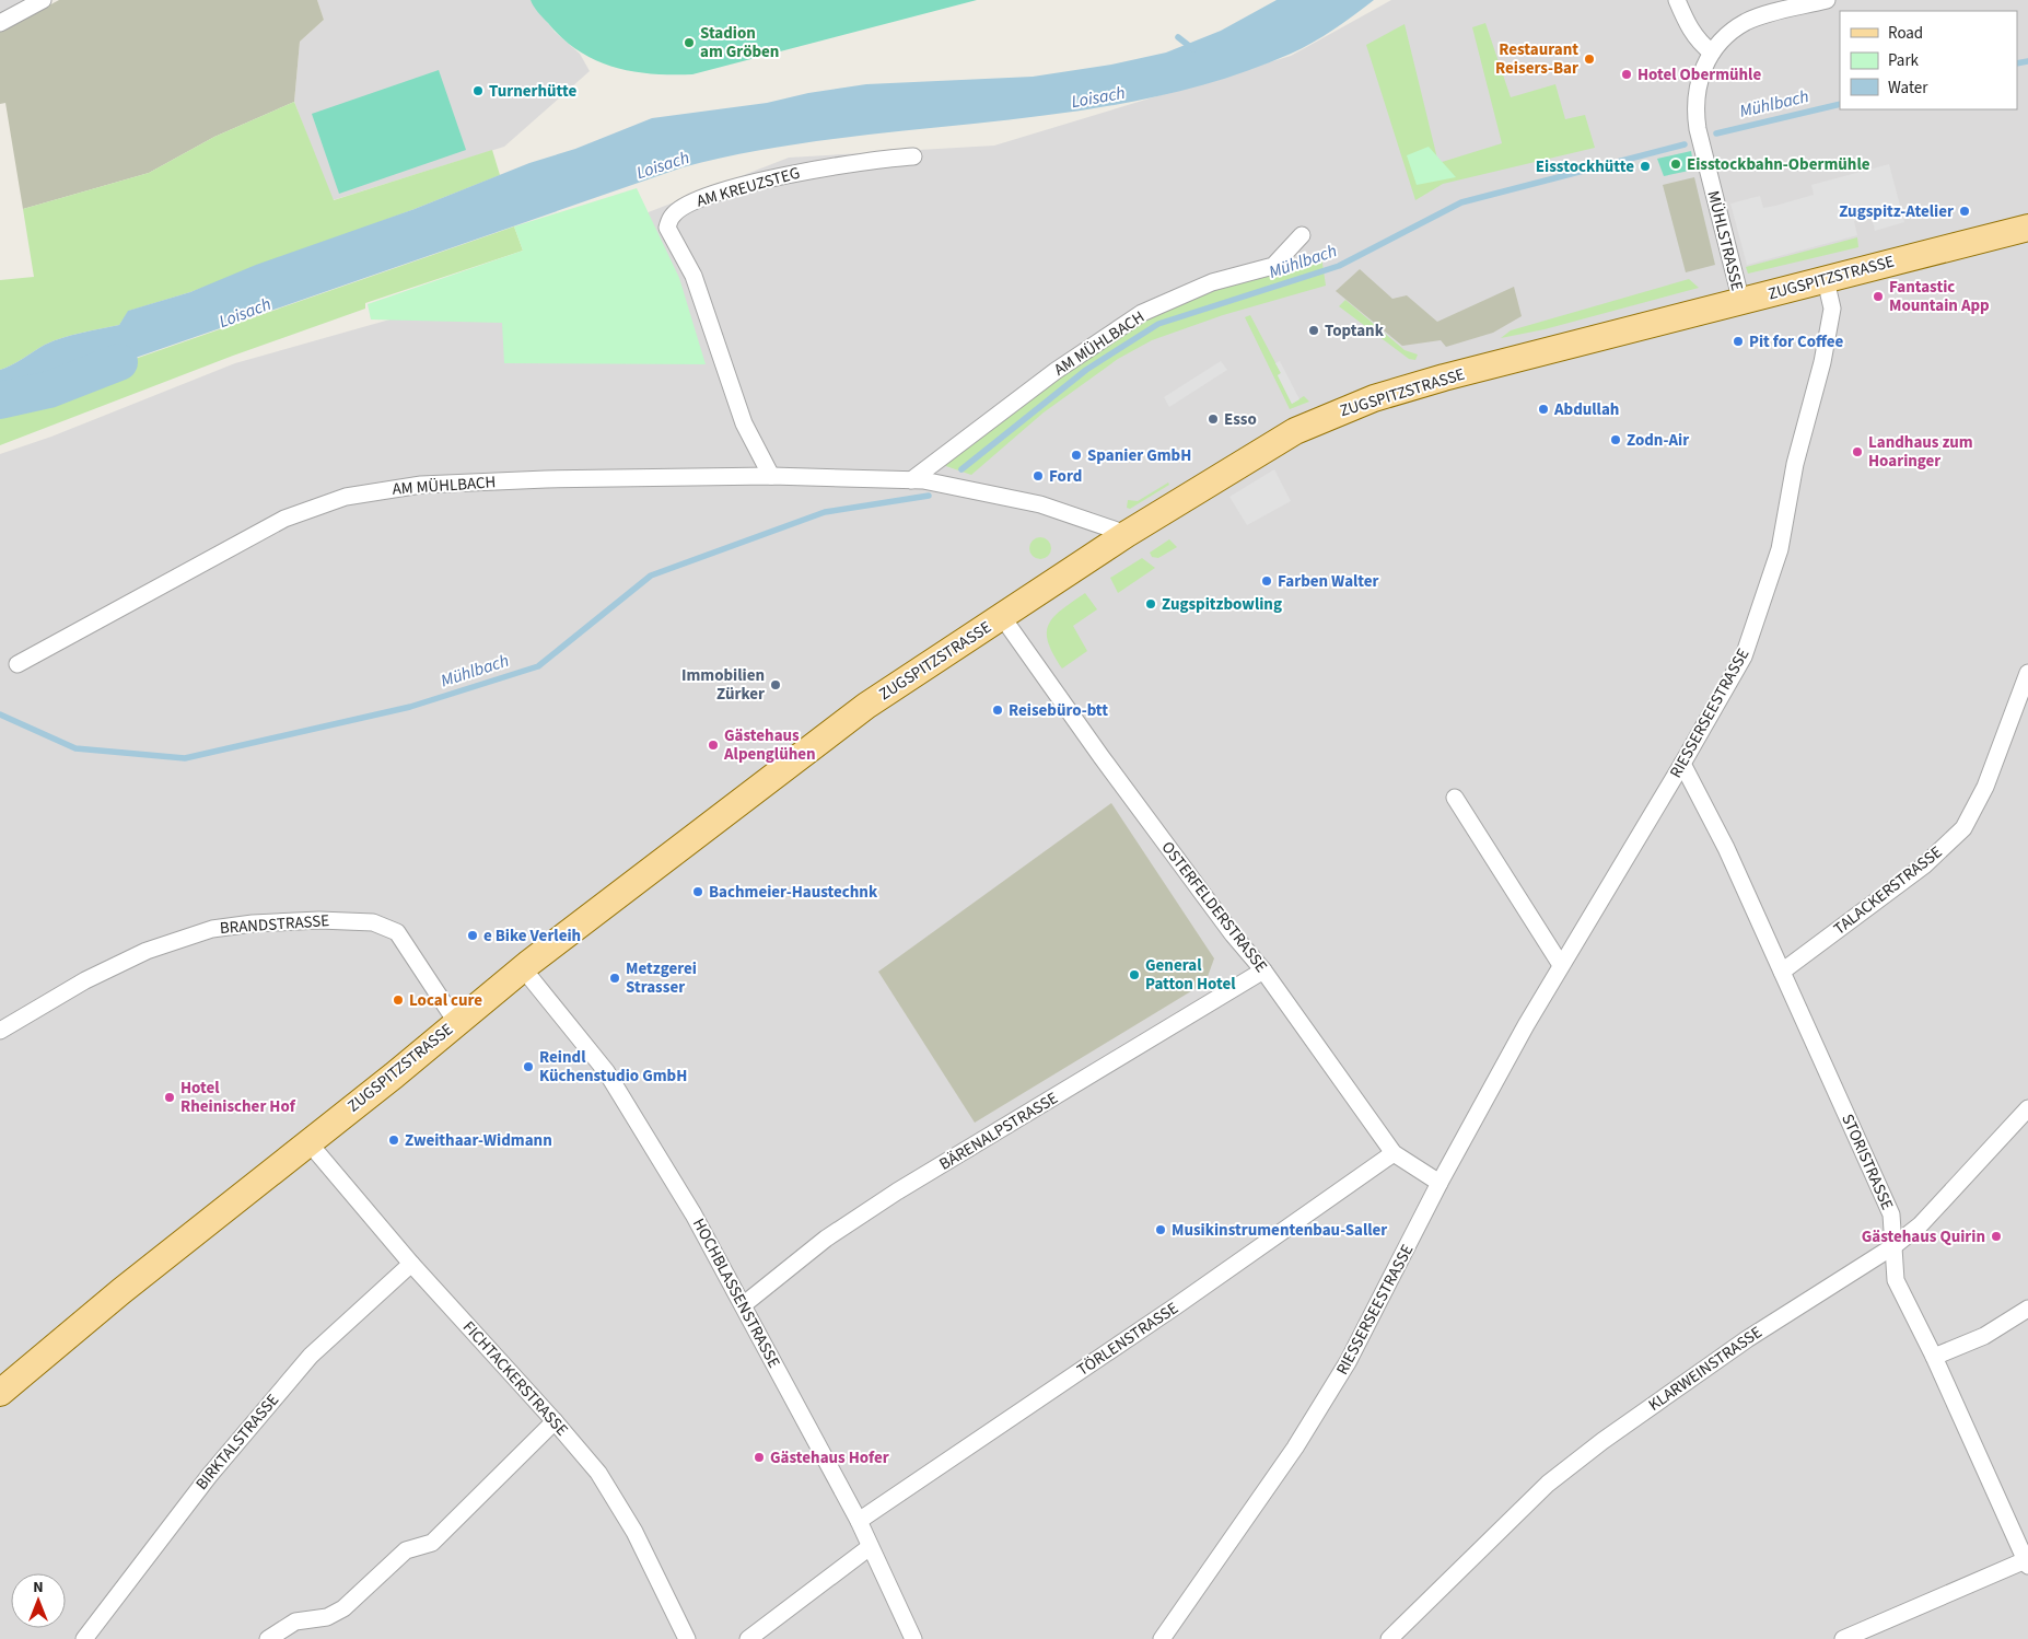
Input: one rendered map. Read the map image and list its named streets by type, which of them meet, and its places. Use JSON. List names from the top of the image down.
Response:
{
  "streets": {
    "main road": ["ZUGSPITZSTRASSE"],
    "street": [
      "AM KREUZSTEG",
      "MÜHLSTRASSE",
      "AM MÜHLBACH",
      "RIESSERSEESTRASSE",
      "TALACKERSTRASSE",
      "OSTERFELDERSTRASSE",
      "BRANDSTRASSE",
      "BÄRENALPSTRASSE",
      "STORISTRASSE",
      "HOCHBLASSENSTRASSE",
      "TÖRLENSTRASSE",
      "KLARWEINSTRASSE",
      "FICHTACKERSTRASSE",
      "BIRKTALSTRASSE"
    ]
  },
  "crossings": [
    ["AM KREUZSTEG", "AM MÜHLBACH"],
    ["MÜHLSTRASSE", "ZUGSPITZSTRASSE"],
    ["ZUGSPITZSTRASSE", "AM MÜHLBACH"],
    ["ZUGSPITZSTRASSE", "RIESSERSEESTRASSE"],
    ["ZUGSPITZSTRASSE", "OSTERFELDERSTRASSE"],
    ["ZUGSPITZSTRASSE", "BRANDSTRASSE"],
    ["ZUGSPITZSTRASSE", "HOCHBLASSENSTRASSE"],
    ["ZUGSPITZSTRASSE", "FICHTACKERSTRASSE"],
    ["RIESSERSEESTRASSE", "OSTERFELDERSTRASSE"],
    ["RIESSERSEESTRASSE", "STORISTRASSE"],
    ["TALACKERSTRASSE", "STORISTRASSE"],
    ["OSTERFELDERSTRASSE", "BÄRENALPSTRASSE"],
    ["OSTERFELDERSTRASSE", "TÖRLENSTRASSE"],
    ["BÄRENALPSTRASSE", "HOCHBLASSENSTRASSE"],
    ["STORISTRASSE", "KLARWEINSTRASSE"],
    ["HOCHBLASSENSTRASSE", "TÖRLENSTRASSE"],
    ["FICHTACKERSTRASSE", "BIRKTALSTRASSE"]
  ],
  "water": ["Loisach", "Mühlbach"],
  "places": [
    "Stadion am Gröben",
    "Restaurant Reisers-Bar",
    "Hotel Obermühle",
    "Turnerhütte",
    "Eisstockbahn-Obermühle",
    "Eisstockhütte",
    "Zugspitz-Atelier",
    "Fantastic Mountain App",
    "Toptank",
    "Pit for Coffee",
    "Abdullah",
    "Esso",
    "Zodn-Air",
    "Landhaus zum Hoaringer",
    "Spanier GmbH",
    "Ford",
    "Farben Walter",
    "Zugspitzbowling",
    "Immobilien Zürker",
    "Reisebüro-btt",
    "Gästehaus Alpenglühen",
    "Bachmeier-Haustechnk",
    "e Bike Verleih",
    "General Patton Hotel",
    "Metzgerei Strasser",
    "Local cure",
    "Reindl Küchenstudio GmbH",
    "Hotel Rheinischer Hof",
    "Zweithaar-Widmann",
    "Musikinstrumentenbau-Saller",
    "Gästehaus Quirin",
    "Gästehaus Hofer"
  ],
  "legend": ["Road", "Park", "Water"],
  "north": "top"
}
